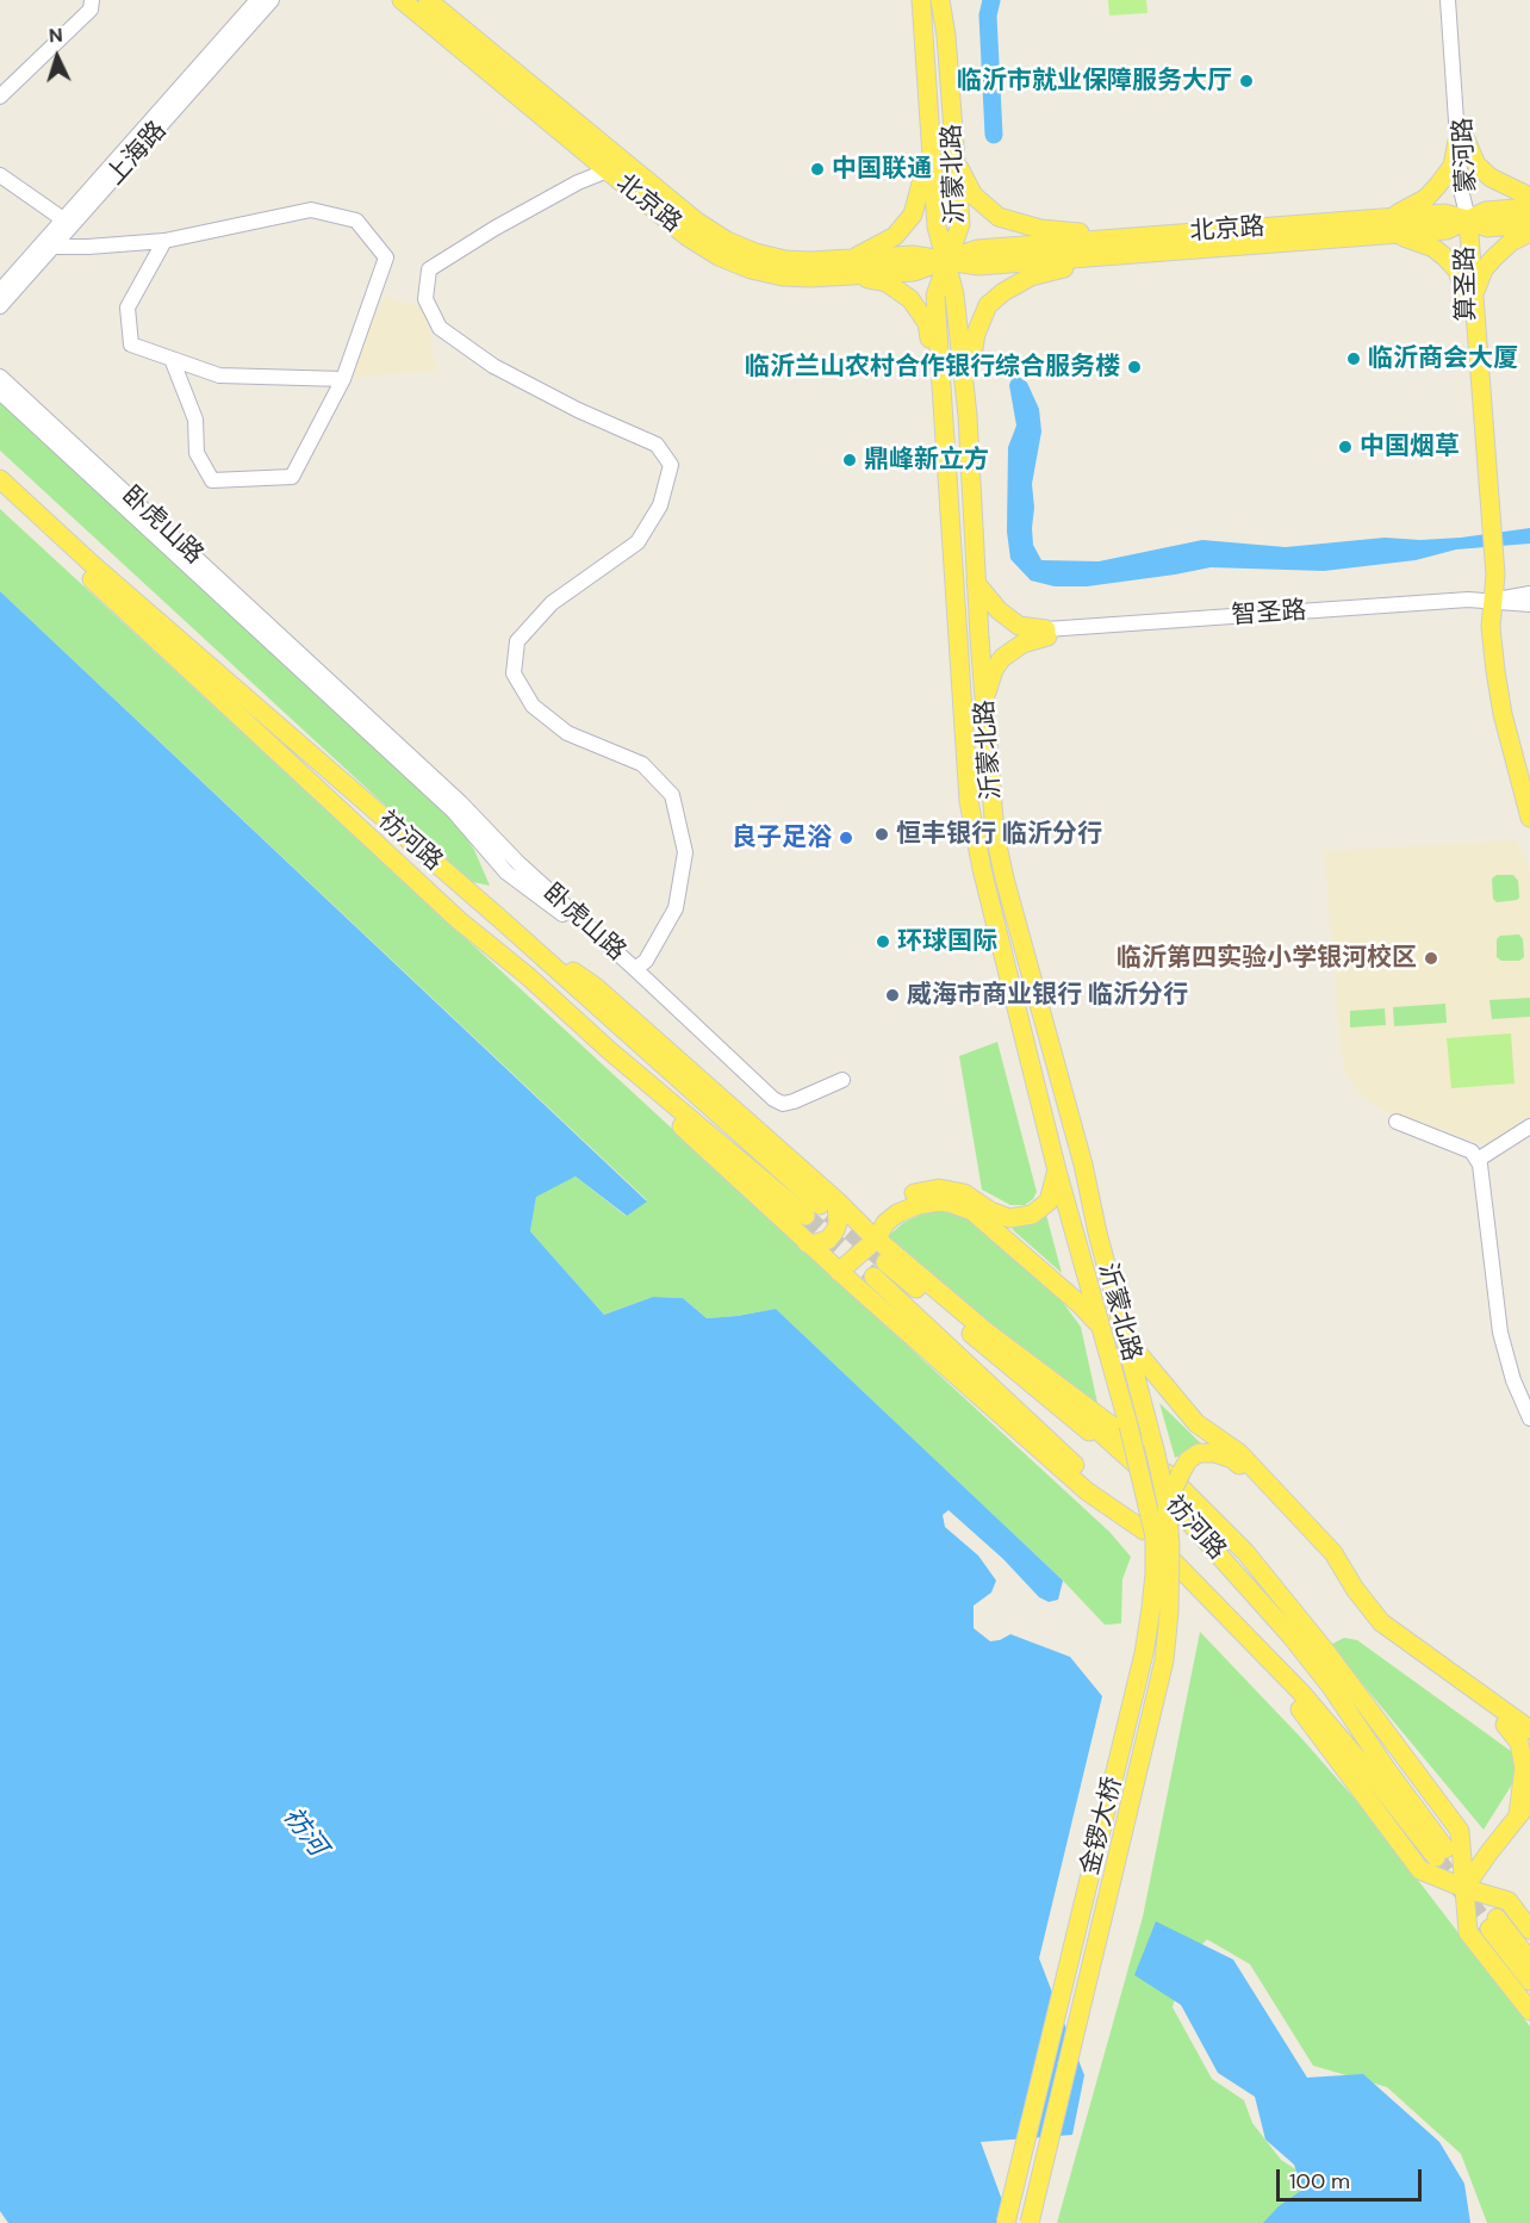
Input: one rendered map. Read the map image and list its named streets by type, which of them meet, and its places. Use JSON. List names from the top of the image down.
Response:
{
  "streets": {
    "main road": [
      "沂蒙北路",
      "北京路",
      "算圣路",
      "祊河路",
      "金锣大桥"
    ],
    "street": [
      "上海路",
      "蒙河路",
      "卧虎山路",
      "智圣路"
    ]
  },
  "crossings": [
    ["蒙河路", "北京路"],
    ["蒙河路", "算圣路"],
    ["沂蒙北路", "北京路"],
    ["沂蒙北路", "金锣大桥"],
    ["北京路", "算圣路"],
    ["算圣路", "智圣路"]
  ],
  "water": ["祊河"],
  "places": [
    "临沂市就业保障服务大厅",
    "中国联通",
    "临沂商会大厦",
    "临沂兰山农村合作银行综合服务楼",
    "中国烟草",
    "鼎峰新立方",
    "恒丰银行 临沂分行",
    "良子足浴",
    "环球国际",
    "临沂第四实验小学银河校区",
    "威海市商业银行 临沂分行"
  ],
  "scale_bar": "100 m",
  "north": "top"
}
